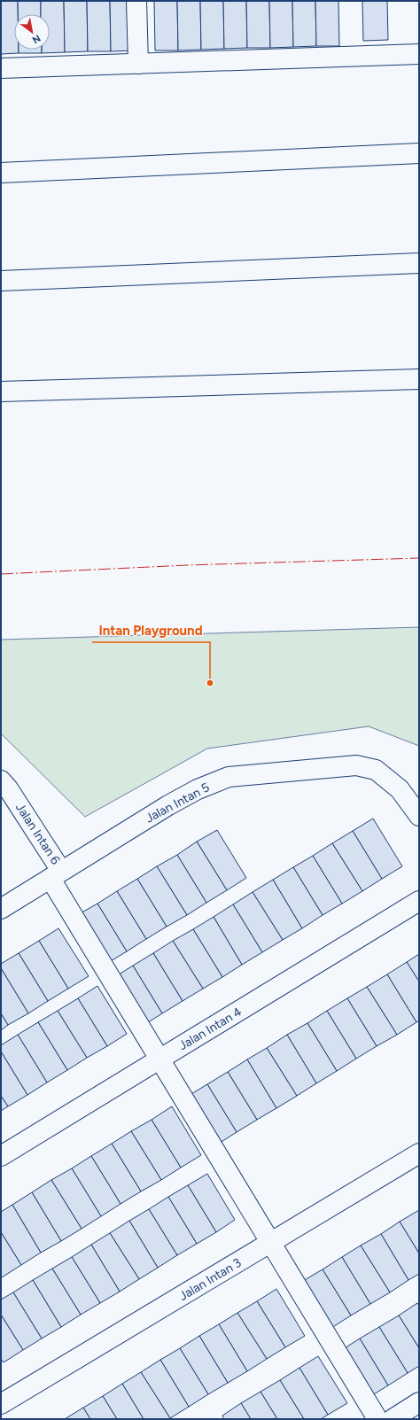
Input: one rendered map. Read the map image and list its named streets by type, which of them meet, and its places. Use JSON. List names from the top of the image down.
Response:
{
  "streets": {
    "street": [
      "Jalan Intan 5",
      "Jalan Intan 6",
      "Jalan Intan 4",
      "Jalan Intan 3"
    ]
  },
  "crossings": [
    ["Jalan Intan 5", "Jalan Intan 6"],
    ["Jalan Intan 6", "Jalan Intan 4"],
    ["Jalan Intan 6", "Jalan Intan 3"]
  ],
  "places": ["Intan Playground"],
  "north": "bottom right"
}
